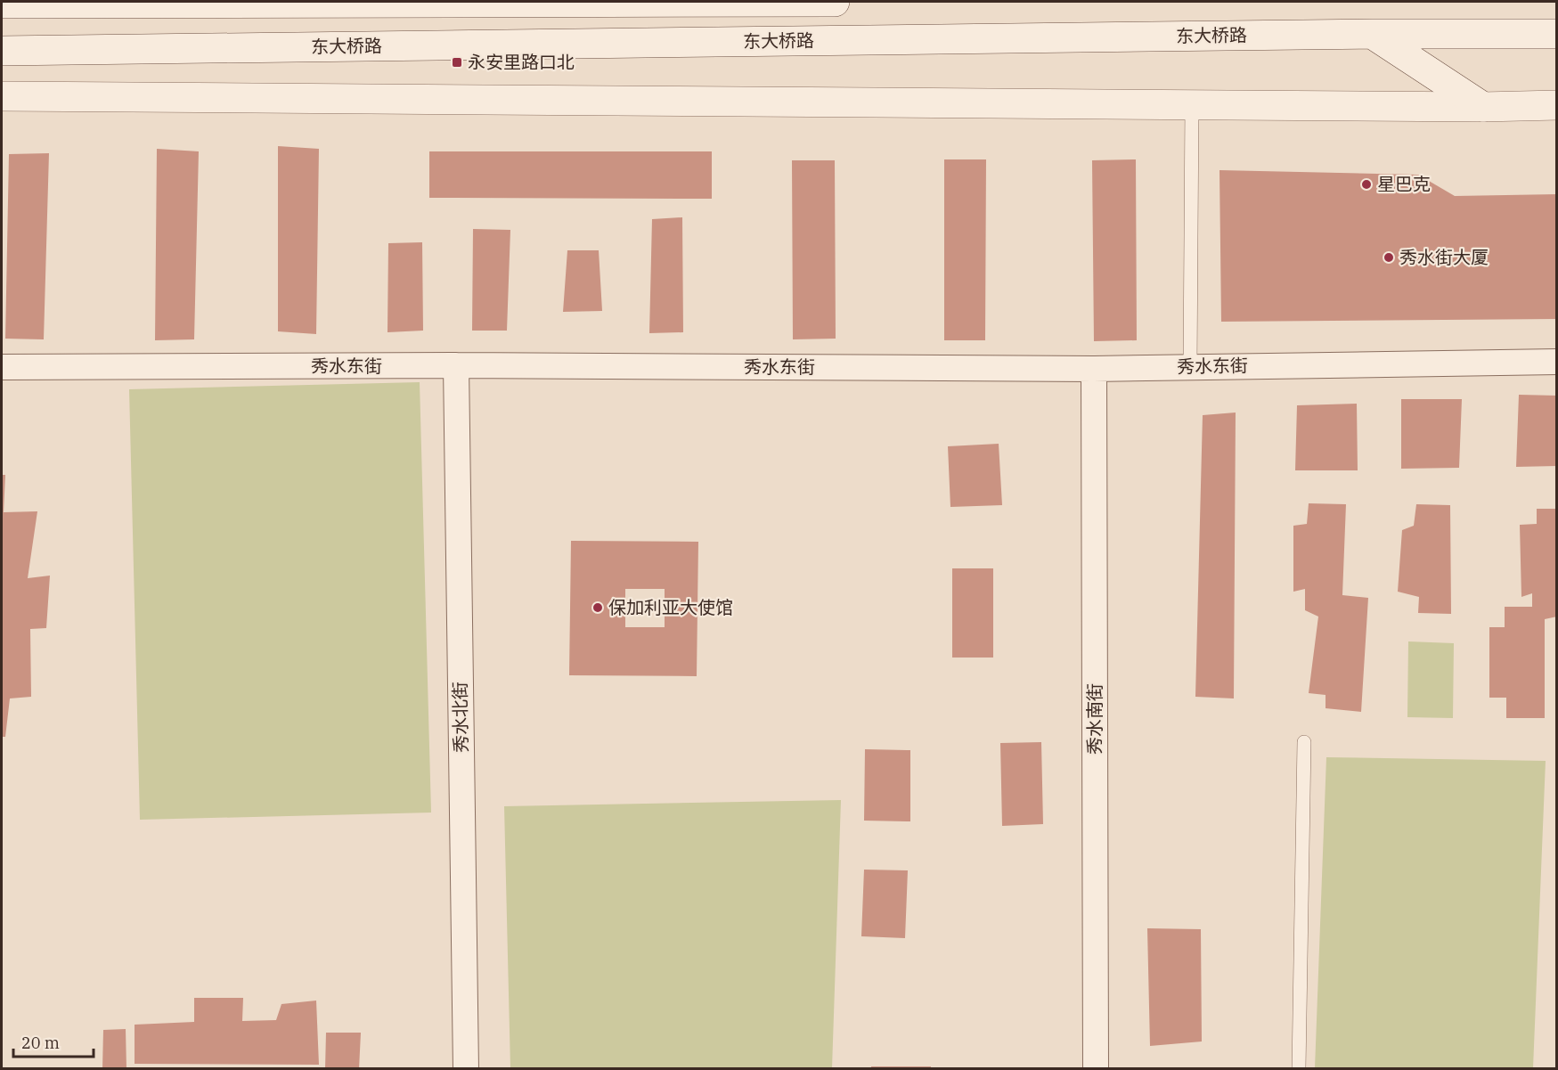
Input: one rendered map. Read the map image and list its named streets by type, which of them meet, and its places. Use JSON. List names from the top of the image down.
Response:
{
  "streets": {
    "main road": ["东大桥路"],
    "street": ["秀水东街", "秀水北街", "秀水南街"]
  },
  "crossings": [
    ["秀水东街", "秀水北街"],
    ["秀水东街", "秀水南街"]
  ],
  "places": {
    "transit": ["永安里路口北"],
    "other": ["星巴克", "秀水街大厦", "保加利亚大使馆"]
  },
  "scale_bar": "20 m"
}
